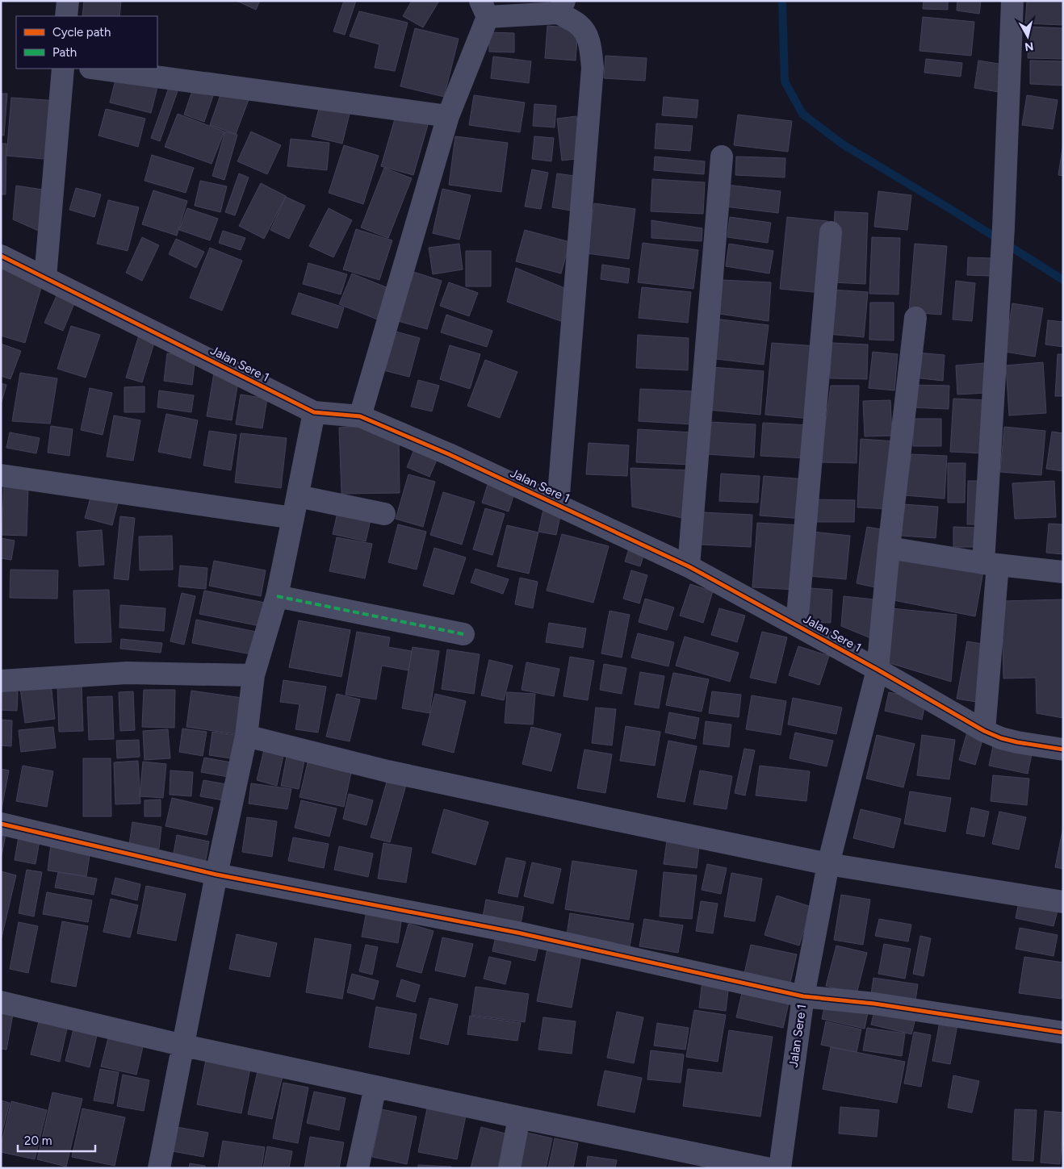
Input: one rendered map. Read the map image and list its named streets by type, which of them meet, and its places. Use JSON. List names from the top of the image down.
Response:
{
  "streets": {
    "street": ["Jalan Sere 1"]
  },
  "legend": ["Cycle path", "Path"],
  "scale_bar": "20 m",
  "north": "bottom"
}
